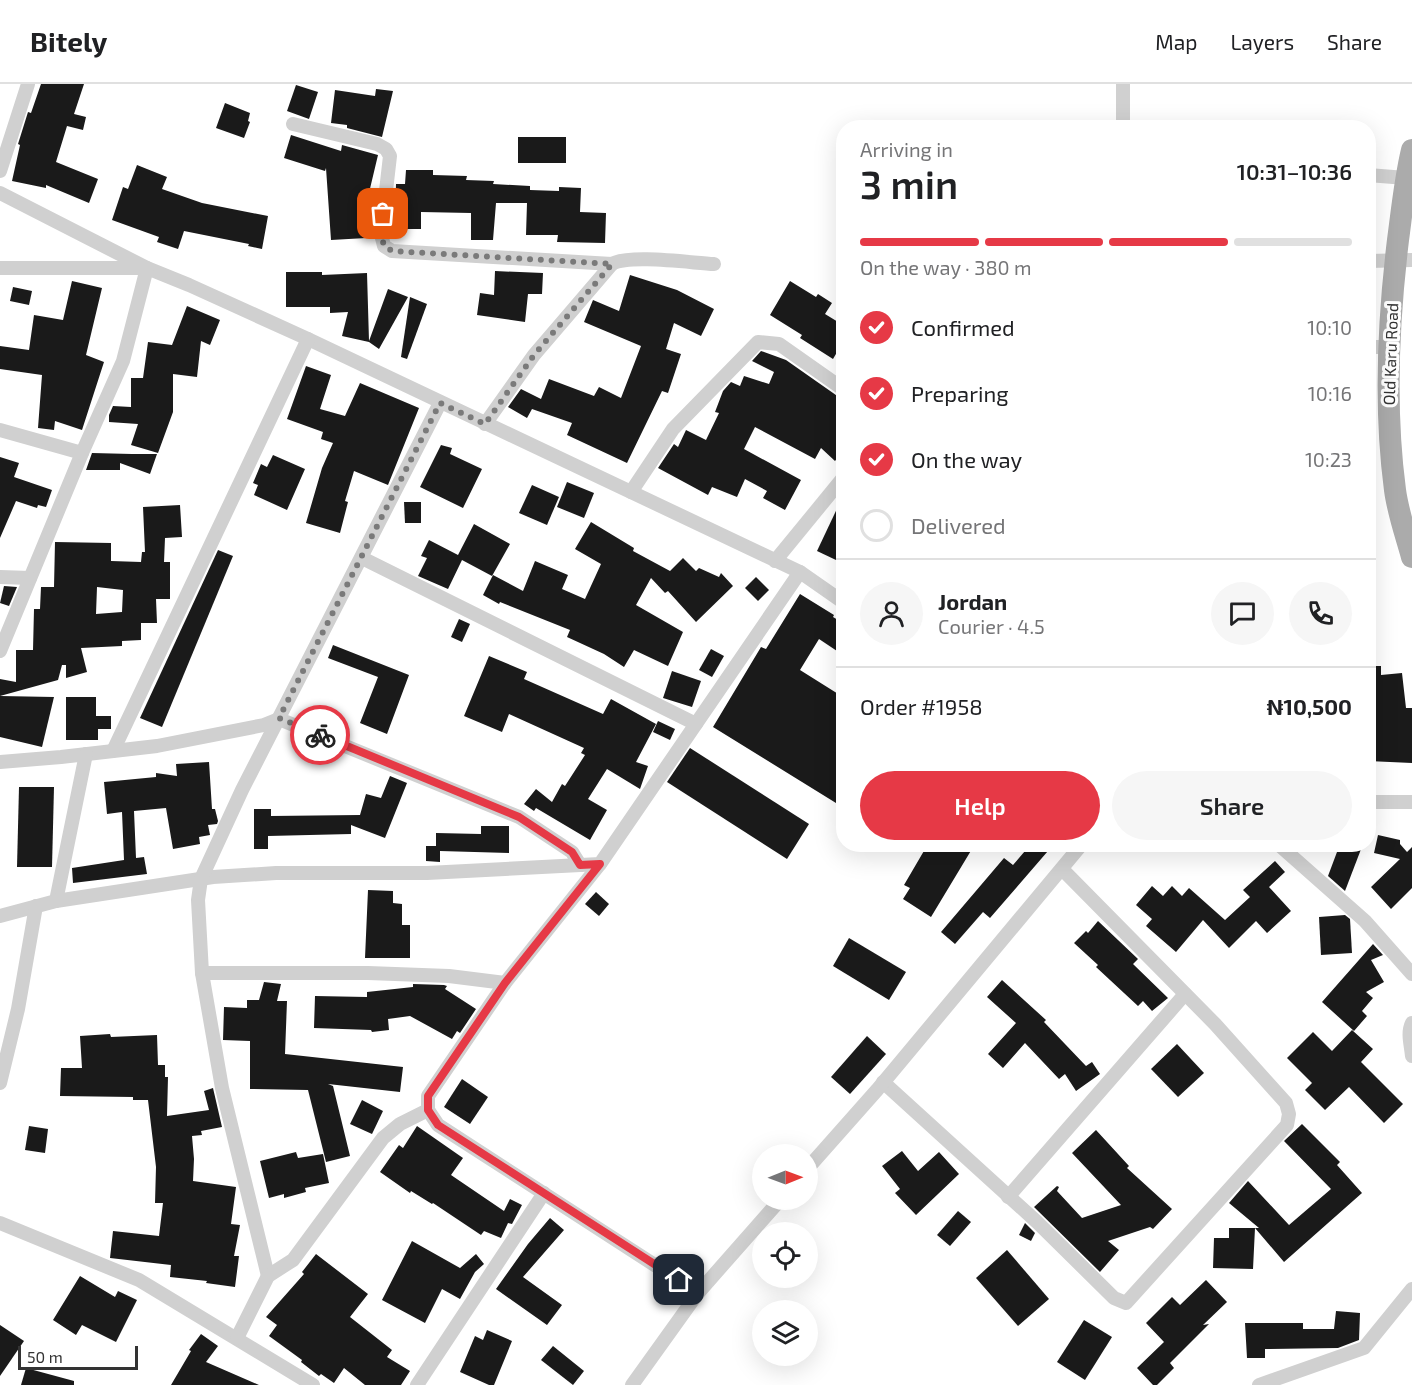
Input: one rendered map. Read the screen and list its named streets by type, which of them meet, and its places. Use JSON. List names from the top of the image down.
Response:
{
  "streets": {
    "main road": ["Old Karu Road"]
  },
  "scale_bar": "50 m",
  "north": "right",
  "page": {
    "header": "Bitely",
    "nav": ["Map", "Layers", "Share"],
    "heading": ["3 min", "Arriving in", "10:31–10:36"],
    "panel": [
      "Jordan",
      "Courier · 4.5",
      "Order #1958",
      "₦10,500"
    ],
    "bar": "On the way · 380 m",
    "list": [
      ["Confirmed", "10:10"],
      ["Preparing", "10:16"],
      ["On the way", "10:23"],
      "Delivered"
    ],
    "buttons": ["Help", "Share"],
    "scale": "50 m"
  }
}
